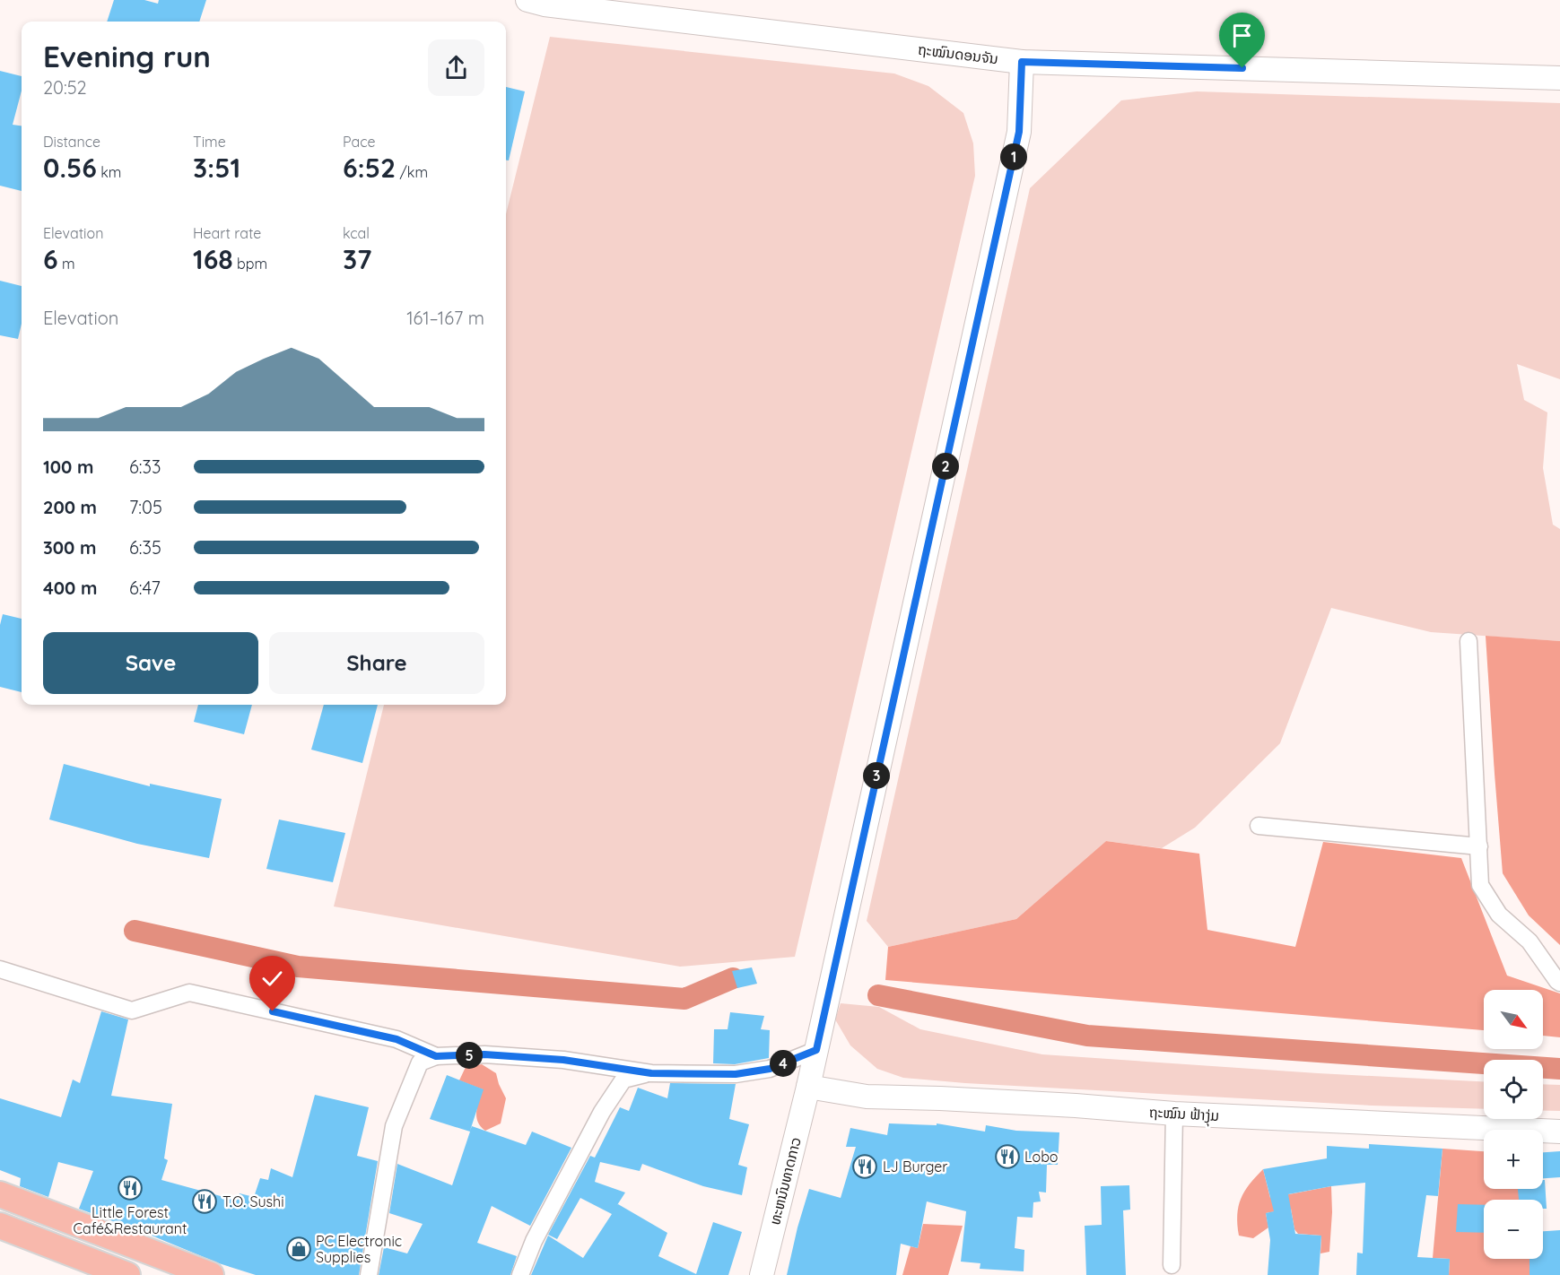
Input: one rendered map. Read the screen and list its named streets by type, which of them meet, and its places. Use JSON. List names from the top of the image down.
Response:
{
  "streets": {
    "street": ["ຖະໝົນດອນຈັນ", "ຖະໝົນ ຟ້າງຸ່ມ", "ທະຫນົນທາດກາວ"]
  },
  "crossings": [
    ["ຖະໝົນ ຟ້າງຸ່ມ", "ທະຫນົນທາດກາວ"]
  ],
  "places": {
    "restaurant": [
      "Lobo",
      "LJ Burger",
      "Little Forest Café&Restaurant",
      "T.O. Sushi"
    ],
    "shop": ["PC Electronic Supplies"]
  },
  "north": "bottom right",
  "page": {
    "heading": ["Evening run", "20:52"],
    "stats": [
      ["Distance", "0.56 km"],
      ["Time", "3:51"],
      ["Pace", "6:52 /km"],
      ["Elevation", "6 m"],
      ["Heart rate", "168 bpm"],
      ["kcal", "37"]
    ],
    "pins": [
      "1",
      "2",
      "3",
      "5",
      "4"
    ],
    "chart": ["Elevation", "161–167 m"],
    "list": [
      {
        "name": "100 m",
        "note": "6:33"
      },
      {
        "name": "200 m",
        "note": "7:05"
      },
      {
        "name": "300 m",
        "note": "6:35"
      },
      {
        "name": "400 m",
        "note": "6:47"
      }
    ],
    "buttons": ["Save", "Share"],
    "map_buttons": ["+", "−"]
  }
}
